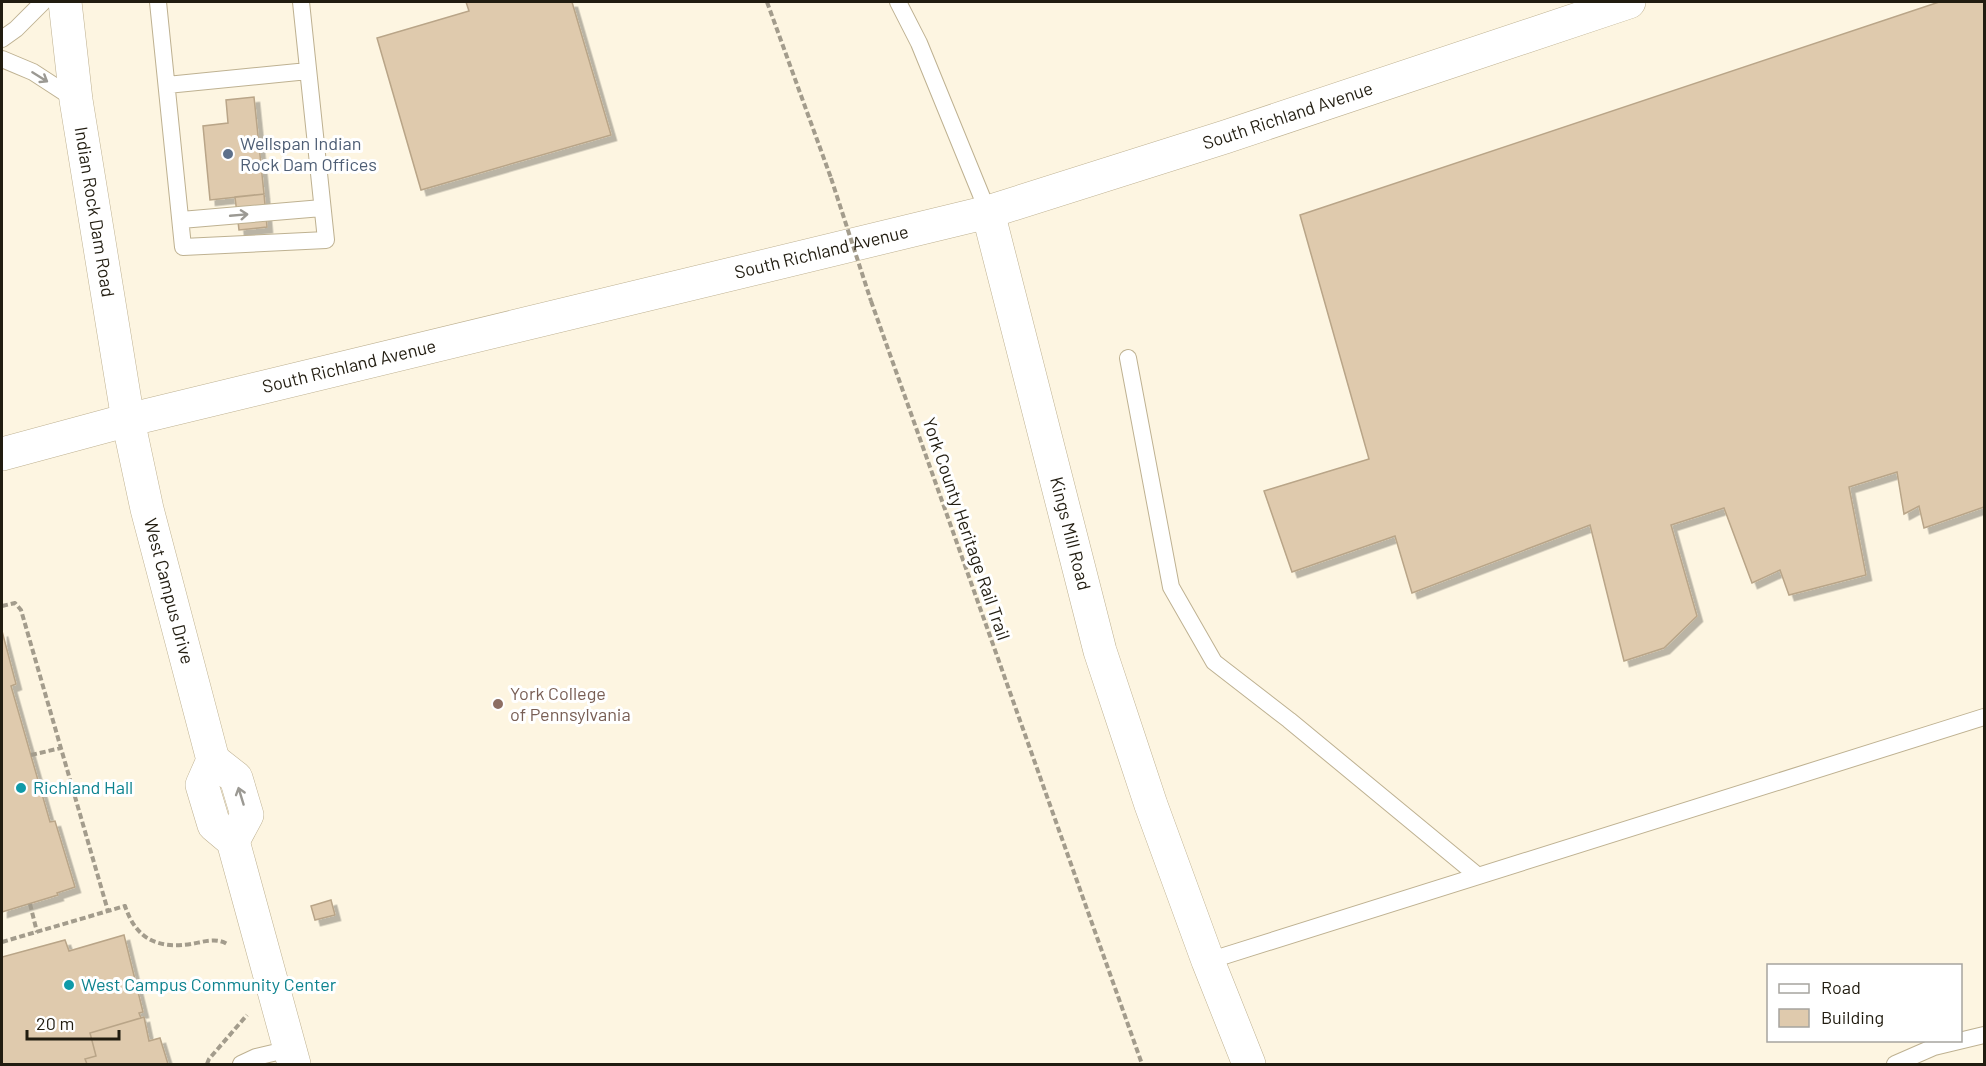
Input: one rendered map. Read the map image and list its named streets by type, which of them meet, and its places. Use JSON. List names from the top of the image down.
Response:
{
  "streets": {
    "street": [
      "South Richland Avenue",
      "Indian Rock Dam Road",
      "Kings Mill Road",
      "West Campus Drive"
    ],
    "path": ["York County Heritage Rail Trail"]
  },
  "crossings": [
    ["South Richland Avenue", "Indian Rock Dam Road"],
    ["South Richland Avenue", "Kings Mill Road"],
    ["South Richland Avenue", "West Campus Drive"],
    ["Indian Rock Dam Road", "West Campus Drive"]
  ],
  "places": [
    "Wellspan Indian Rock Dam Offices",
    "York College of Pennsylvania",
    "Richland Hall",
    "West Campus Community Center"
  ],
  "legend": ["Road", "Building"],
  "scale_bar": "20 m"
}
